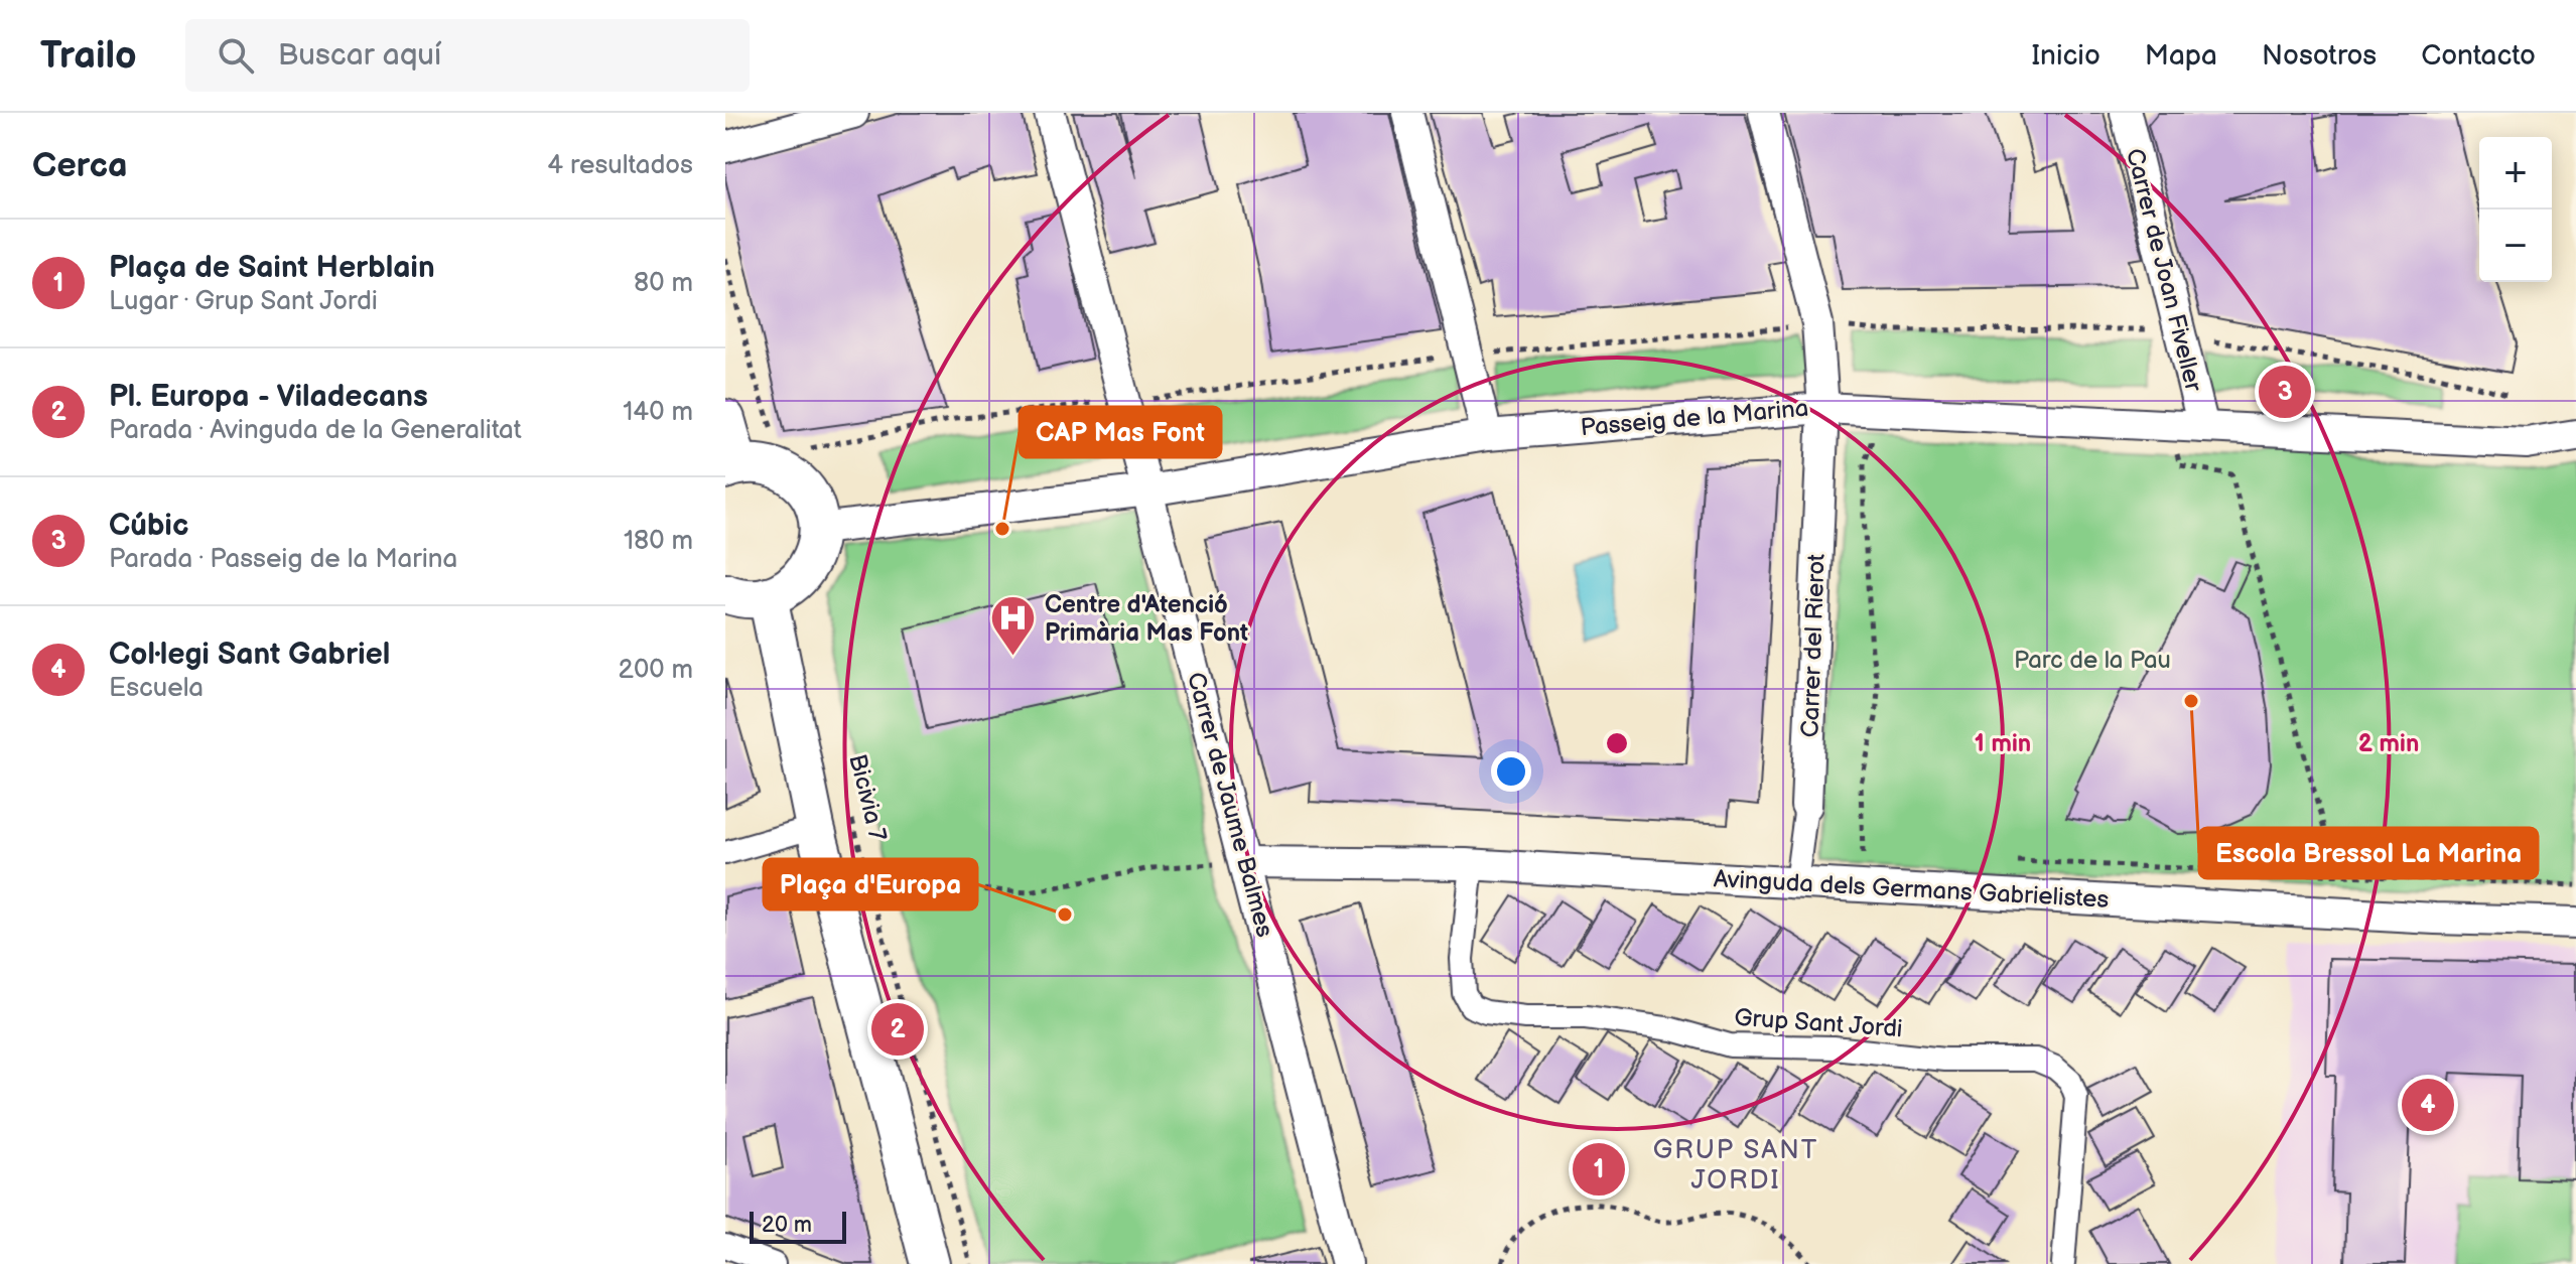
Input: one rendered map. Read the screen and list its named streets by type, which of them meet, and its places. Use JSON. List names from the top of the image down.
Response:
{
  "streets": {
    "street": [
      "Carrer de Joan Fiveller",
      "Passeig de la Marina",
      "Carrer del Rierot",
      "Carrer de Jaume Balmes",
      "Avinguda dels Germans Gabrielistes",
      "Grup Sant Jordi"
    ],
    "path": ["Bicivia 7"]
  },
  "crossings": [
    ["Carrer de Joan Fiveller", "Passeig de la Marina"],
    ["Passeig de la Marina", "Carrer del Rierot"],
    ["Passeig de la Marina", "Carrer de Jaume Balmes"],
    ["Carrer del Rierot", "Avinguda dels Germans Gabrielistes"],
    ["Carrer de Jaume Balmes", "Avinguda dels Germans Gabrielistes"],
    ["Avinguda dels Germans Gabrielistes", "Grup Sant Jordi"]
  ],
  "districts": ["GRUP SANT JORDI"],
  "parks": ["Parc de la Pau"],
  "places": {
    "other": ["CAP Mas Font", "Escola Bressol La Marina", "Plaça d'Europa"],
    "hospital": ["Centre d'Atenció Primària Mas Font"]
  },
  "scale_bar": "20 m",
  "page": {
    "header": "Trailo",
    "search": "Buscar aquí",
    "nav": [
      "Inicio",
      "Mapa",
      "Nosotros",
      "Contacto"
    ],
    "heading": ["Cerca", "4 resultados"],
    "map_buttons": ["+", "−"],
    "list": [
      {
        "mark": "1",
        "name": "Plaça de Saint Herblain",
        "note": "Lugar · Grup Sant Jordi",
        "value": "80 m"
      },
      {
        "mark": "2",
        "name": "Pl. Europa - Viladecans",
        "note": "Parada · Avinguda de la Generalitat",
        "value": "140 m"
      },
      {
        "mark": "3",
        "name": "Cúbic",
        "note": "Parada · Passeig de la Marina",
        "value": "180 m"
      },
      {
        "mark": "4",
        "name": "Col·legi Sant Gabriel",
        "note": "Escuela",
        "value": "200 m"
      }
    ],
    "pins": [
      "3",
      "2",
      "4",
      "1"
    ],
    "scale": "20 m"
  },
  "rings": ["1 min", "2 min"]
}
